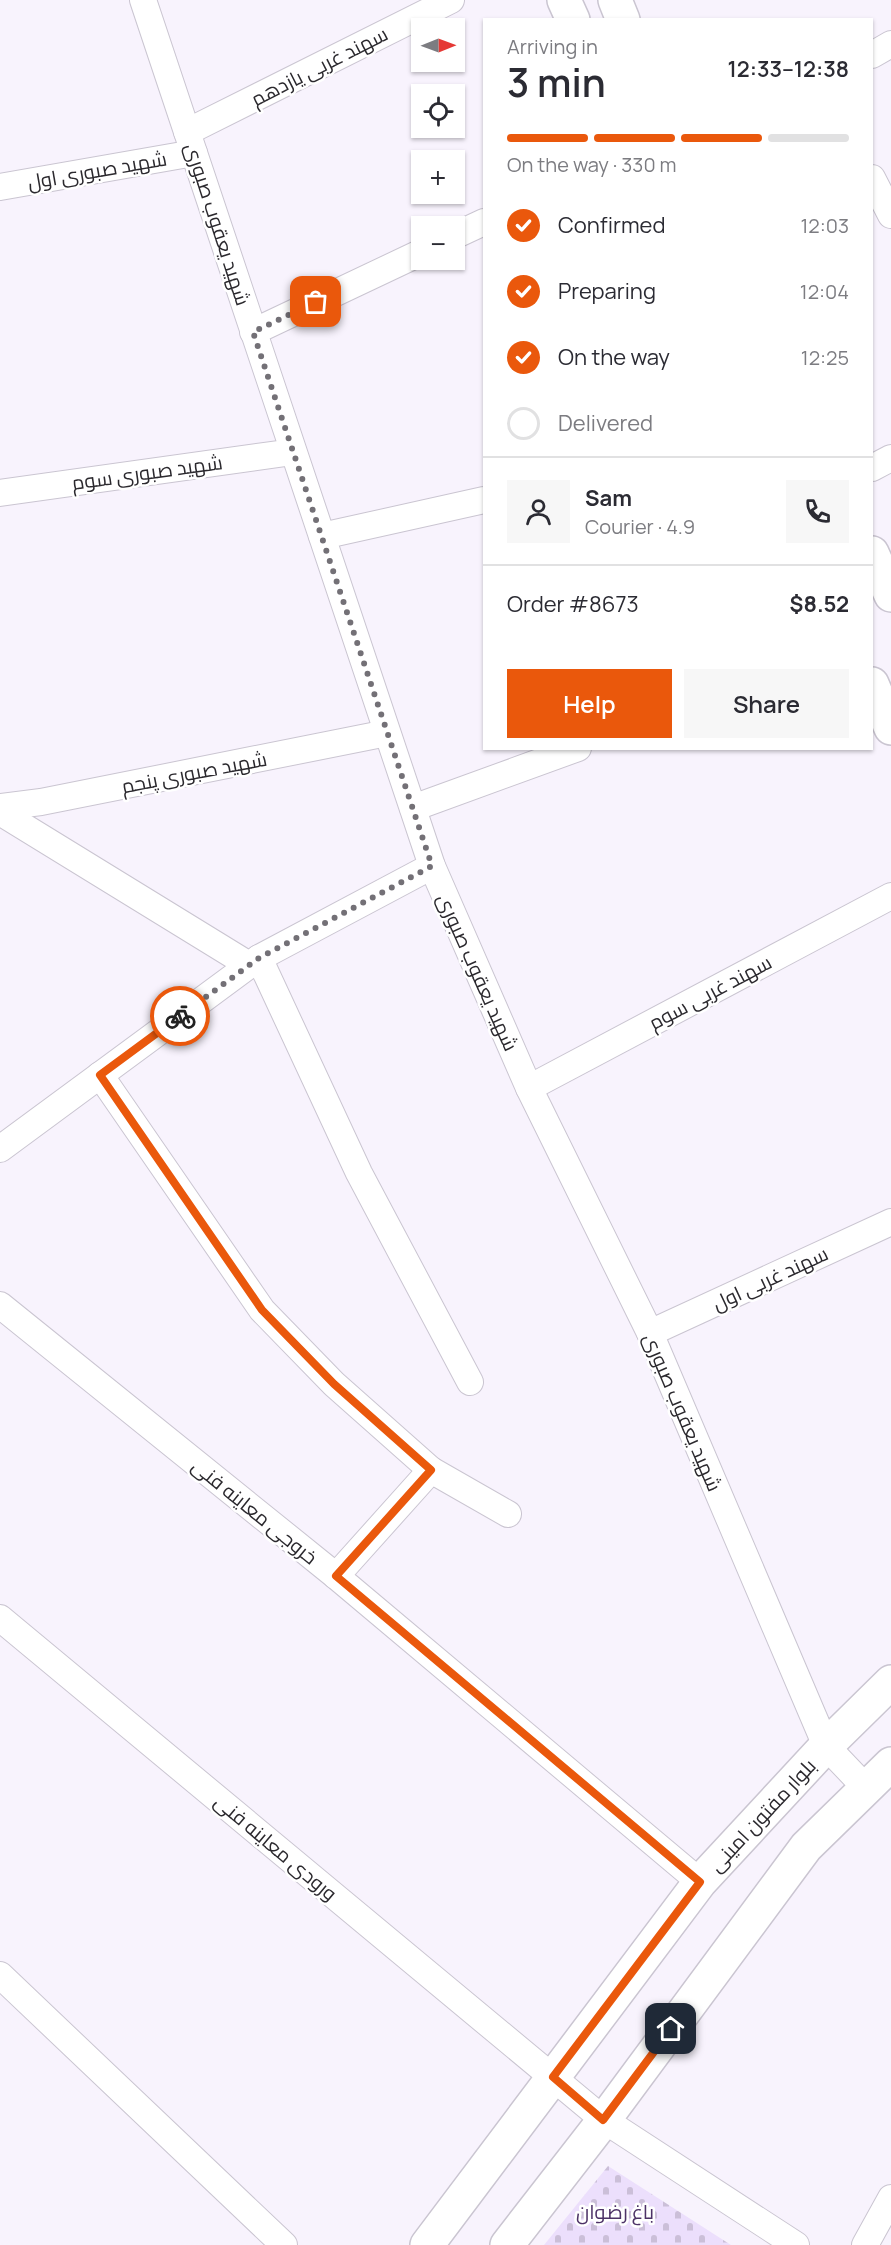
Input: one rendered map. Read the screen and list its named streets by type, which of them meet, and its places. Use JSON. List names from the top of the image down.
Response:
{
  "streets": {
    "street": [
      "سهند غربی یازدهم",
      "شهید صبوری اول",
      "شهید یعقوب صبوری",
      "شهید صبوری سوم",
      "شهید صبوری پنجم",
      "سهند غربی سوم",
      "سهند غربی اول",
      "خروجی معاینه فنی",
      "بلوار مفتون امینی",
      "ورودی معاینه فنی"
    ]
  },
  "crossings": [
    ["سهند غربی یازدهم", "شهید صبوری اول"],
    ["سهند غربی یازدهم", "شهید یعقوب صبوری"],
    ["شهید صبوری اول", "شهید یعقوب صبوری"],
    ["شهید یعقوب صبوری", "شهید صبوری سوم"],
    ["شهید یعقوب صبوری", "شهید صبوری پنجم"],
    ["شهید یعقوب صبوری", "سهند غربی سوم"],
    ["شهید یعقوب صبوری", "سهند غربی اول"],
    ["شهید یعقوب صبوری", "بلوار مفتون امینی"],
    ["خروجی معاینه فنی", "بلوار مفتون امینی"],
    ["بلوار مفتون امینی", "ورودی معاینه فنی"]
  ],
  "parks": ["باغ رضوان"],
  "north": "right",
  "page": {
    "map_buttons": ["+", "−"],
    "heading": ["3 min", "Arriving in", "12:33–12:38"],
    "panel": [
      "Sam",
      "Courier · 4.9",
      "Order #8673",
      "$8.52"
    ],
    "bar": "On the way · 330 m",
    "list": [
      ["Confirmed", "12:03"],
      ["Preparing", "12:04"],
      ["On the way", "12:25"],
      "Delivered"
    ],
    "buttons": ["Help", "Share"]
  }
}
